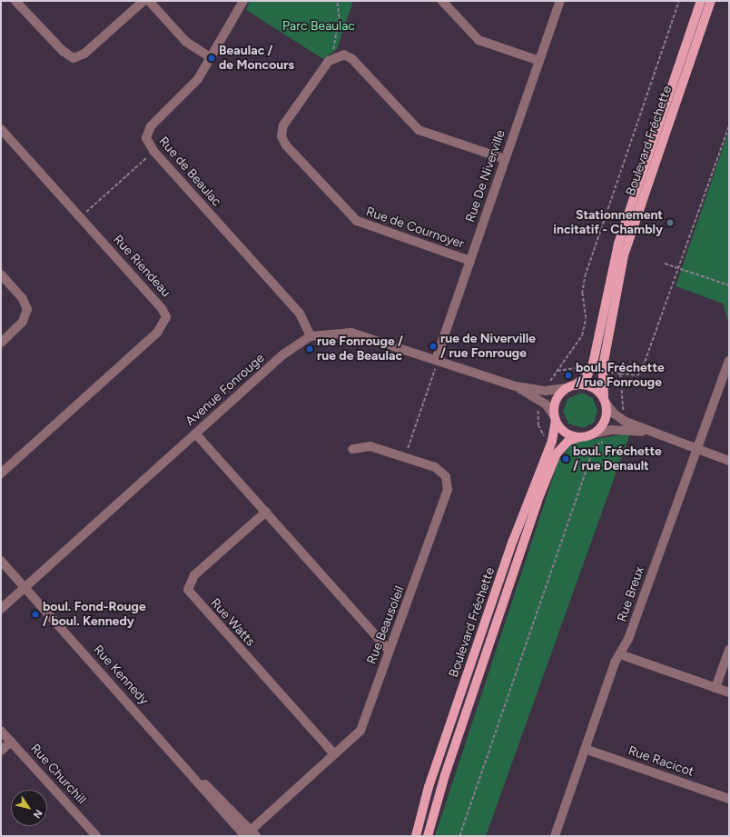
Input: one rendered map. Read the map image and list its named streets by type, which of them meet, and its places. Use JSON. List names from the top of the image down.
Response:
{
  "streets": {
    "main road": ["Boulevard Fréchette"],
    "street": [
      "Rue de Beaulac",
      "Rue De Niverville",
      "Rue de Cournoyer",
      "Rue Riendeau",
      "Avenue Fonrouge",
      "Rue Breux",
      "Rue Watts",
      "Rue Beausoleil",
      "Rue Kennedy",
      "Rue Racicot",
      "Rue Churchill"
    ]
  },
  "crossings": [
    ["Rue de Beaulac", "Avenue Fonrouge"],
    ["Rue De Niverville", "Rue de Cournoyer"],
    ["Rue De Niverville", "Avenue Fonrouge"],
    ["Avenue Fonrouge", "Rue Kennedy"],
    ["Rue Breux", "Rue Racicot"],
    ["Rue Watts", "Rue Beausoleil"],
    ["Rue Beausoleil", "Rue Kennedy"]
  ],
  "parks": ["Parc Beaulac"],
  "places": [
    "Beaulac / de Moncours",
    "Stationnement incitatif - Chambly",
    "rue de Niverville / rue Fonrouge",
    "rue Fonrouge / rue de Beaulac",
    "boul. Fréchette / rue Fonrouge",
    "boul. Fréchette / rue Denault",
    "boul. Fond-Rouge / boul. Kennedy"
  ],
  "north": "bottom right"
}
